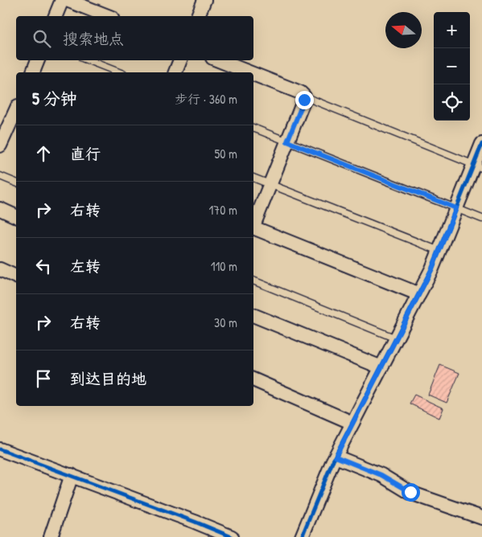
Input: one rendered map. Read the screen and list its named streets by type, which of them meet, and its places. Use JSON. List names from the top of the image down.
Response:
{
  "north": "left",
  "page": {
    "map_buttons": ["+", "−"],
    "search": "搜索地点",
    "heading": ["5 分钟", "步行 · 360 m"],
    "list": [
      ["直行", "50 m"],
      ["右转", "170 m"],
      ["左转", "110 m"],
      ["右转", "30 m"],
      "到达目的地"
    ]
  }
}
